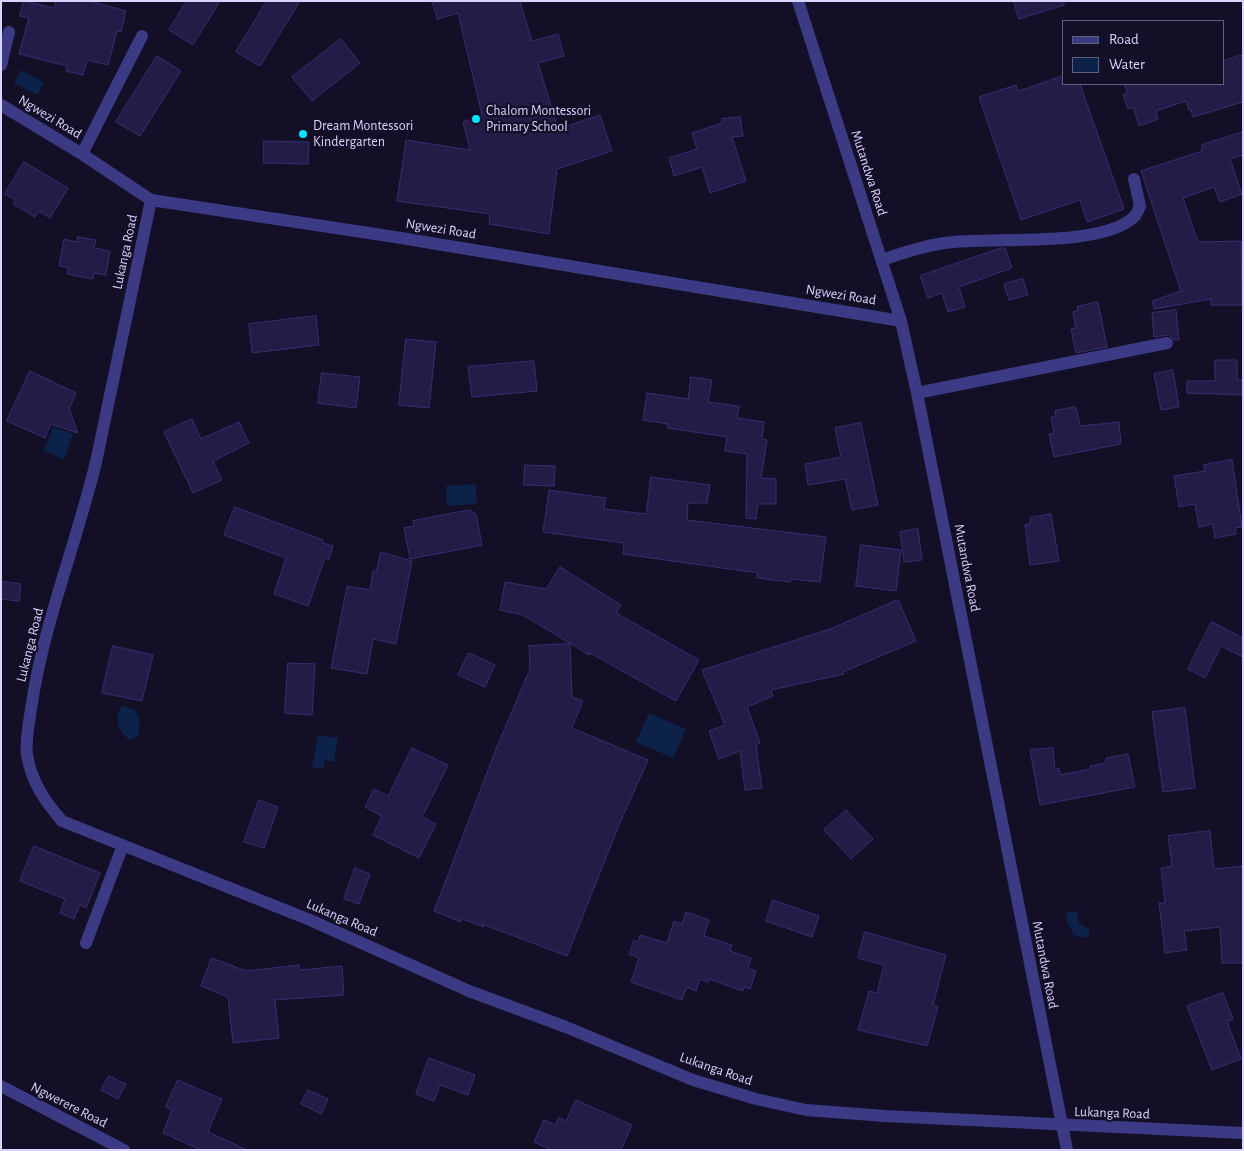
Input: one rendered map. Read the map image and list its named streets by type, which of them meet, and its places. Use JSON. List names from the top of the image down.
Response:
{
  "streets": {
    "street": [
      "Ngwezi Road",
      "Mutandwa Road",
      "Lukanga Road",
      "Ngwerere Road"
    ]
  },
  "crossings": [
    ["Ngwezi Road", "Mutandwa Road"],
    ["Ngwezi Road", "Lukanga Road"],
    ["Mutandwa Road", "Lukanga Road"]
  ],
  "places": ["Chalom Montessori Primary School", "Dream Montessori Kindergarten"],
  "legend": ["Road", "Water"]
}
